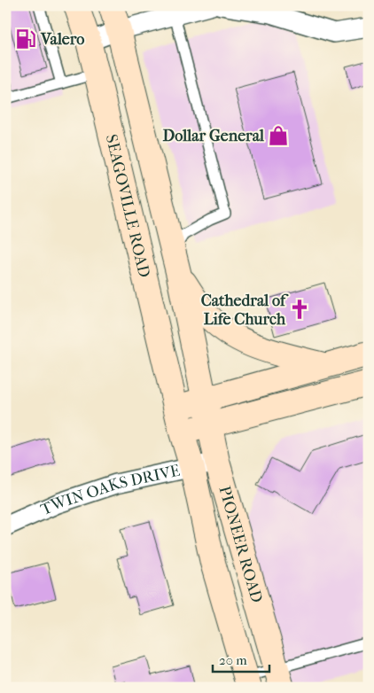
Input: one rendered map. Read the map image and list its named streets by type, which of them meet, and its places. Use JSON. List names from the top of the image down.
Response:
{
  "streets": {
    "main road": ["SEAGOVILLE ROAD", "PIONEER ROAD"],
    "street": ["TWIN OAKS DRIVE"]
  },
  "crossings": [
    ["SEAGOVILLE ROAD", "PIONEER ROAD"],
    ["TWIN OAKS DRIVE", "PIONEER ROAD"]
  ],
  "places": {
    "fuel station": ["Valero"],
    "shop": ["Dollar General"],
    "church": ["Cathedral of Life Church"]
  },
  "scale_bar": "20 m"
}
